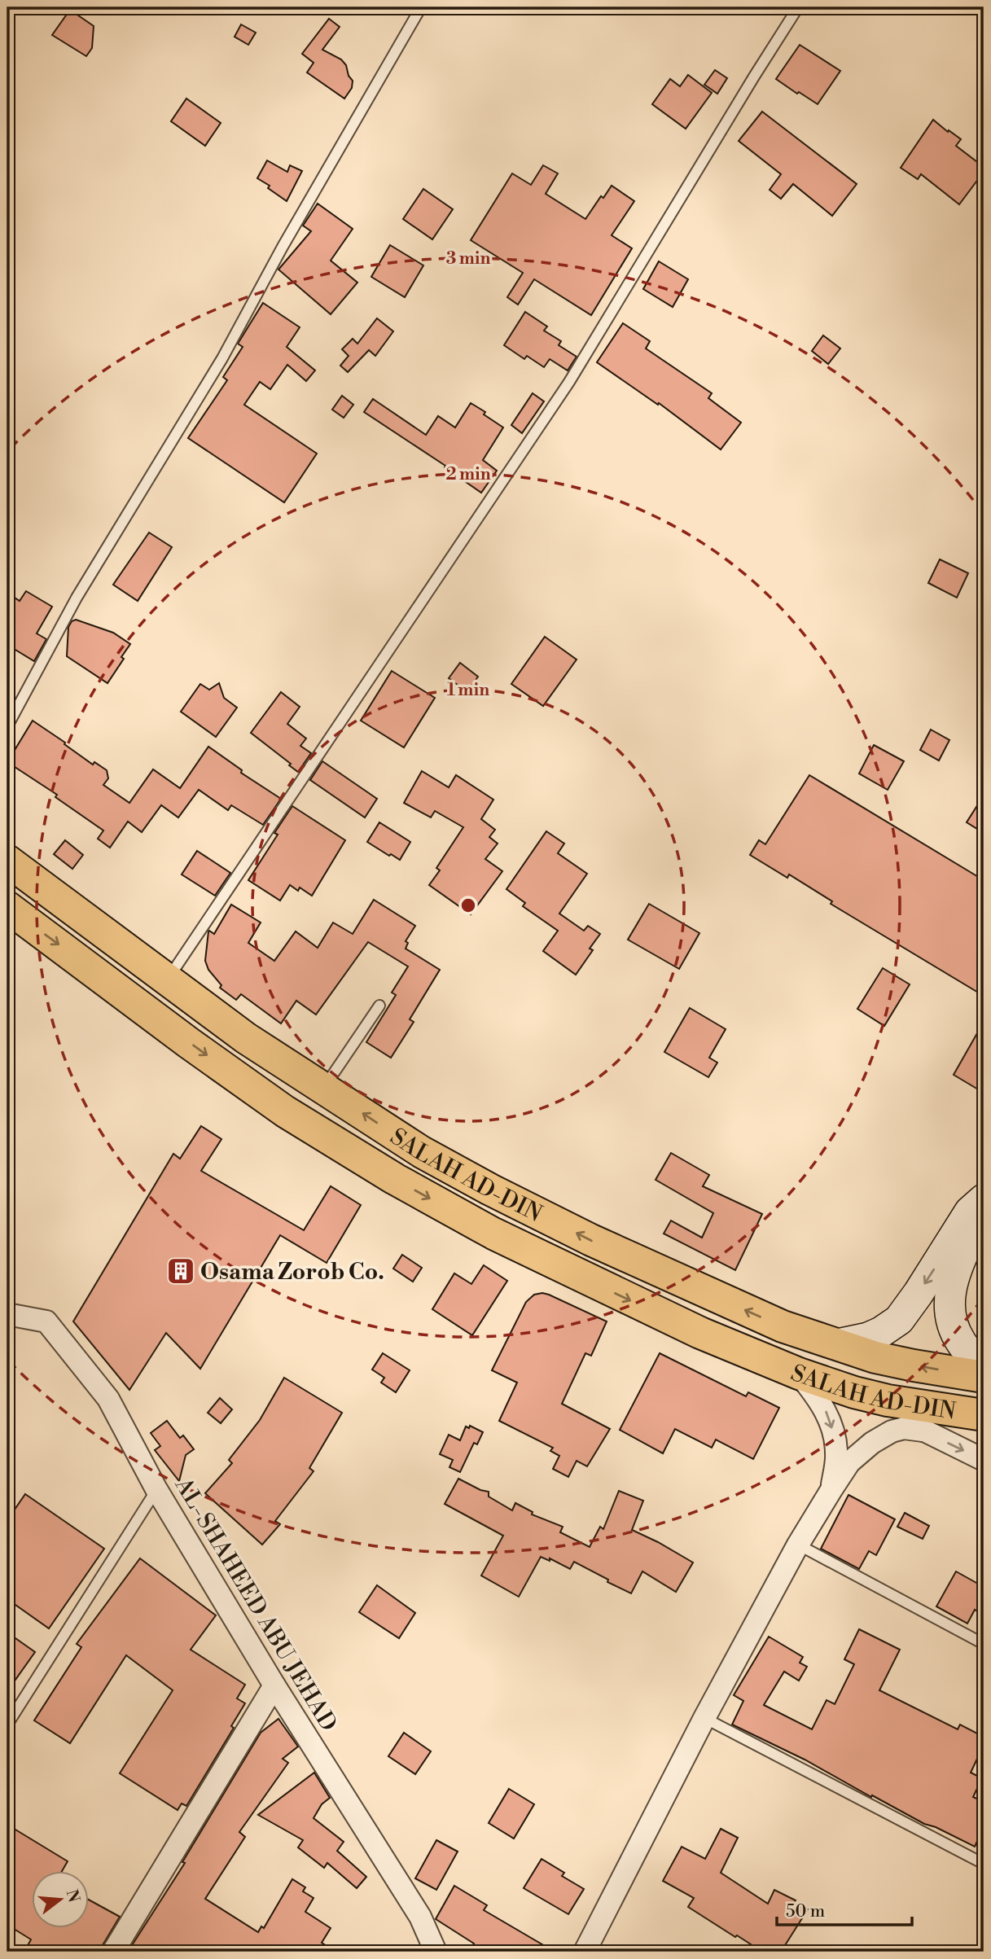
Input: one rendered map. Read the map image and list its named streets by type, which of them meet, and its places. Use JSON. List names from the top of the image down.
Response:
{
  "streets": {
    "highway": ["SALAH AD-DIN"],
    "street": ["AL-SHAHEED ABU JEHAD"]
  },
  "places": {
    "building": ["Osama Zorob Co."]
  },
  "scale_bar": "50 m",
  "north": "right",
  "rings": ["3 min", "2 min", "1 min"]
}
